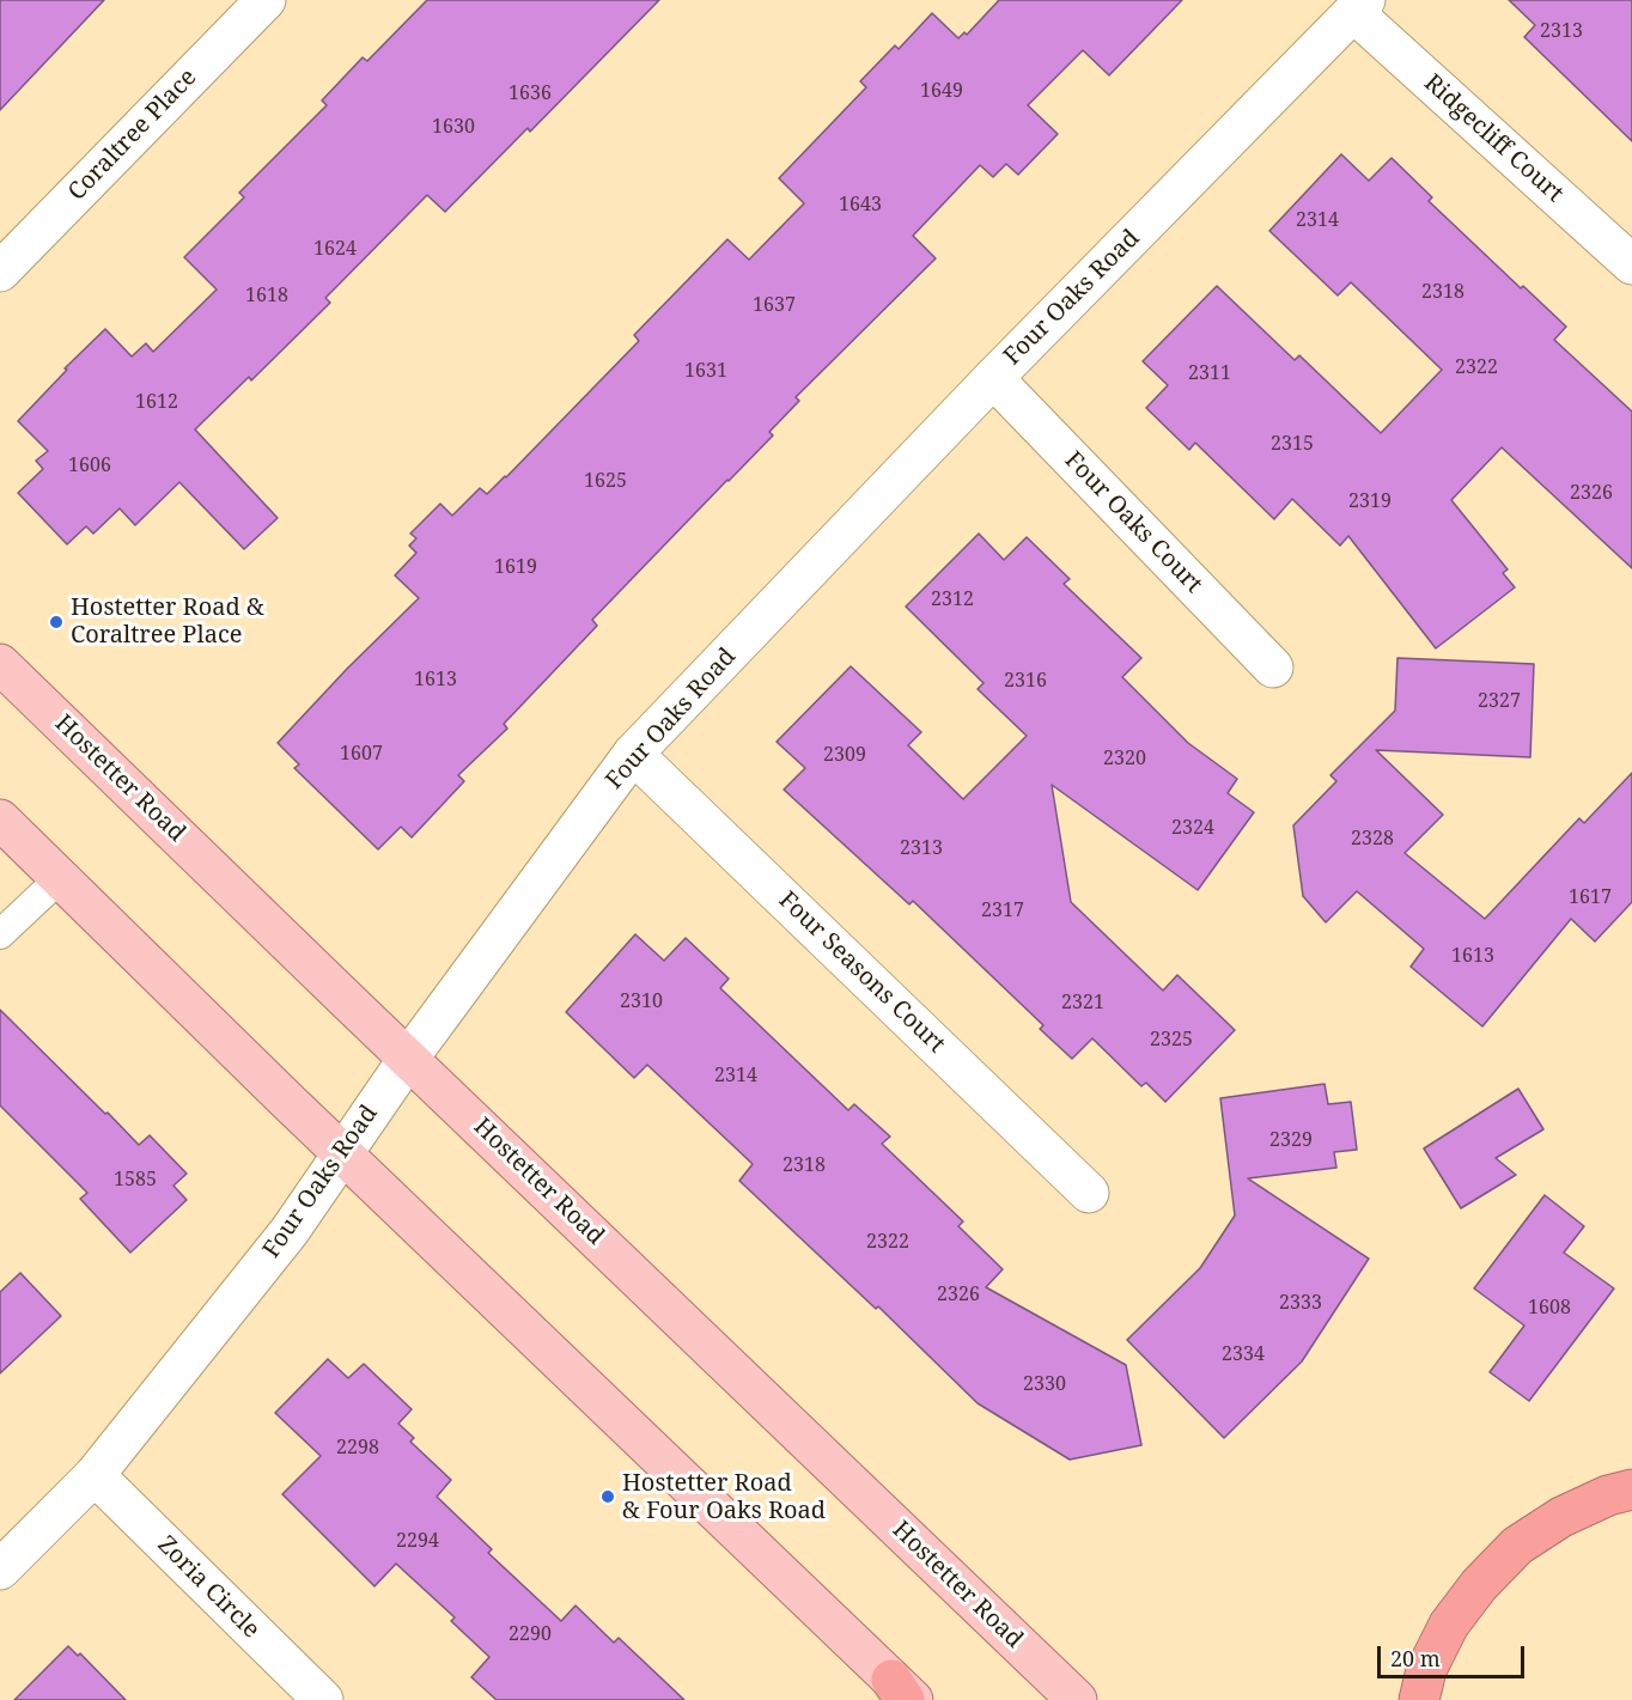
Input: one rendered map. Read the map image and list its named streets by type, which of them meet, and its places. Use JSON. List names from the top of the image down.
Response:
{
  "streets": {
    "main road": ["Hostetter Road"],
    "street": [
      "Coraltree Place",
      "Ridgecliff Court",
      "Four Oaks Road",
      "Four Oaks Court",
      "Four Seasons Court",
      "Zoria Circle"
    ]
  },
  "crossings": [
    ["Ridgecliff Court", "Four Oaks Road"],
    ["Four Oaks Road", "Four Oaks Court"],
    ["Four Oaks Road", "Hostetter Road"],
    ["Four Oaks Road", "Four Seasons Court"],
    ["Four Oaks Road", "Zoria Circle"]
  ],
  "places": ["Hostetter Road & Coraltree Place", "Hostetter Road & Four Oaks Road"],
  "house_numbers": [
    "2313",
    "1649",
    "1636",
    "1630",
    "1643",
    "2314",
    "1624",
    "2318",
    "1618",
    "1637",
    "2322",
    "1631",
    "2311",
    "1612",
    "2315",
    "1606",
    "1625",
    "2326",
    "2319",
    "1619",
    "2312",
    "1613",
    "2316",
    "2327",
    "1607",
    "2309",
    "2320",
    "2324",
    "2328",
    "2313",
    "1617",
    "2317",
    "1613",
    "2310",
    "2321",
    "2325",
    "2314",
    "2329",
    "2318",
    "1585",
    "2322",
    "2326",
    "2333",
    "1608",
    "2334",
    "2330",
    "2298",
    "2294",
    "2290"
  ],
  "scale_bar": "20 m"
}
